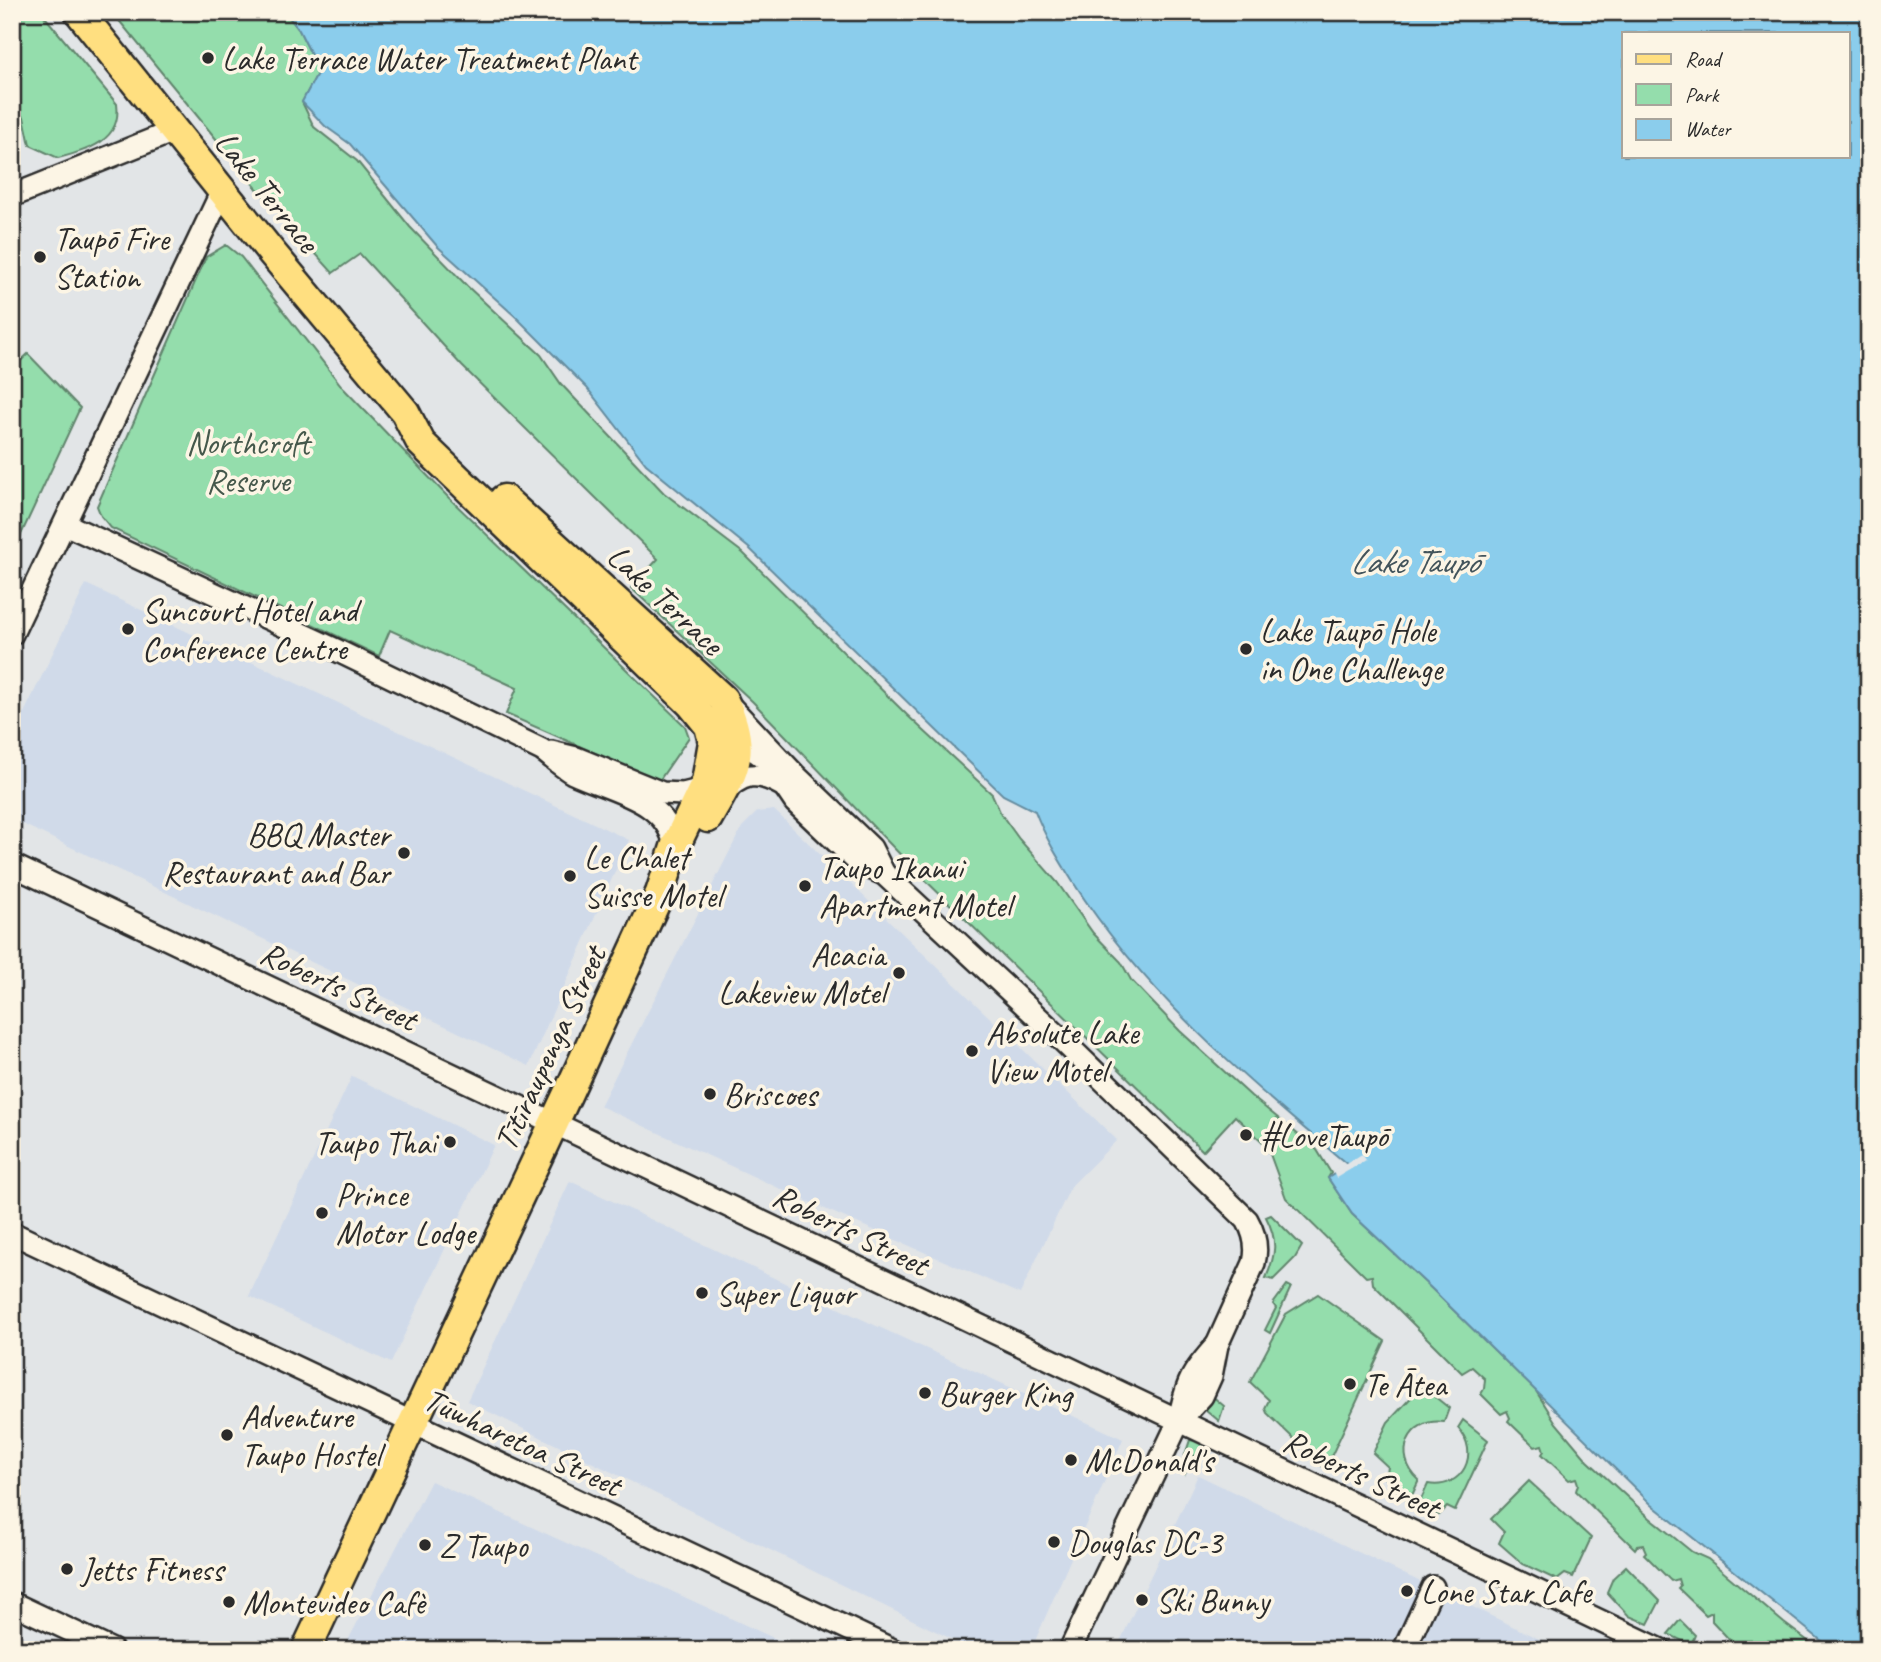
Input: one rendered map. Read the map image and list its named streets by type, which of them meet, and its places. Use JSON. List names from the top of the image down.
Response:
{
  "streets": {
    "main road": ["Lake Terrace", "Tītīraupenga Street"],
    "street": ["Roberts Street", "Tūwharetoa Street"]
  },
  "crossings": [
    ["Lake Terrace", "Roberts Street"],
    ["Lake Terrace", "Tītīraupenga Street"],
    ["Roberts Street", "Tītīraupenga Street"],
    ["Tītīraupenga Street", "Tūwharetoa Street"]
  ],
  "water": ["Lake Taupō"],
  "parks": ["Northcroft Reserve"],
  "places": [
    "Lake Terrace Water Treatment Plant",
    "Taupō Fire Station",
    "Suncourt Hotel and Conference Centre",
    "Lake Taupō Hole in One Challenge",
    "BBQ Master Restaurant and Bar",
    "Le Chalet Suisse Motel",
    "Taupo Ikanui Apartment Motel",
    "Acacia Lakeview Motel",
    "Absolute Lake View Motel",
    "Briscoes",
    "#LoveTaupō",
    "Taupo Thai",
    "Prince Motor Lodge",
    "Super Liquor",
    "Te Ātea",
    "Burger King",
    "Adventure Taupo Hostel",
    "McDonald's",
    "Douglas DC-3",
    "Z Taupo",
    "Jetts Fitness",
    "Lone Star Cafe",
    "Ski Bunny",
    "Montevideo Cafè"
  ],
  "legend": ["Road", "Park", "Water"]
}
